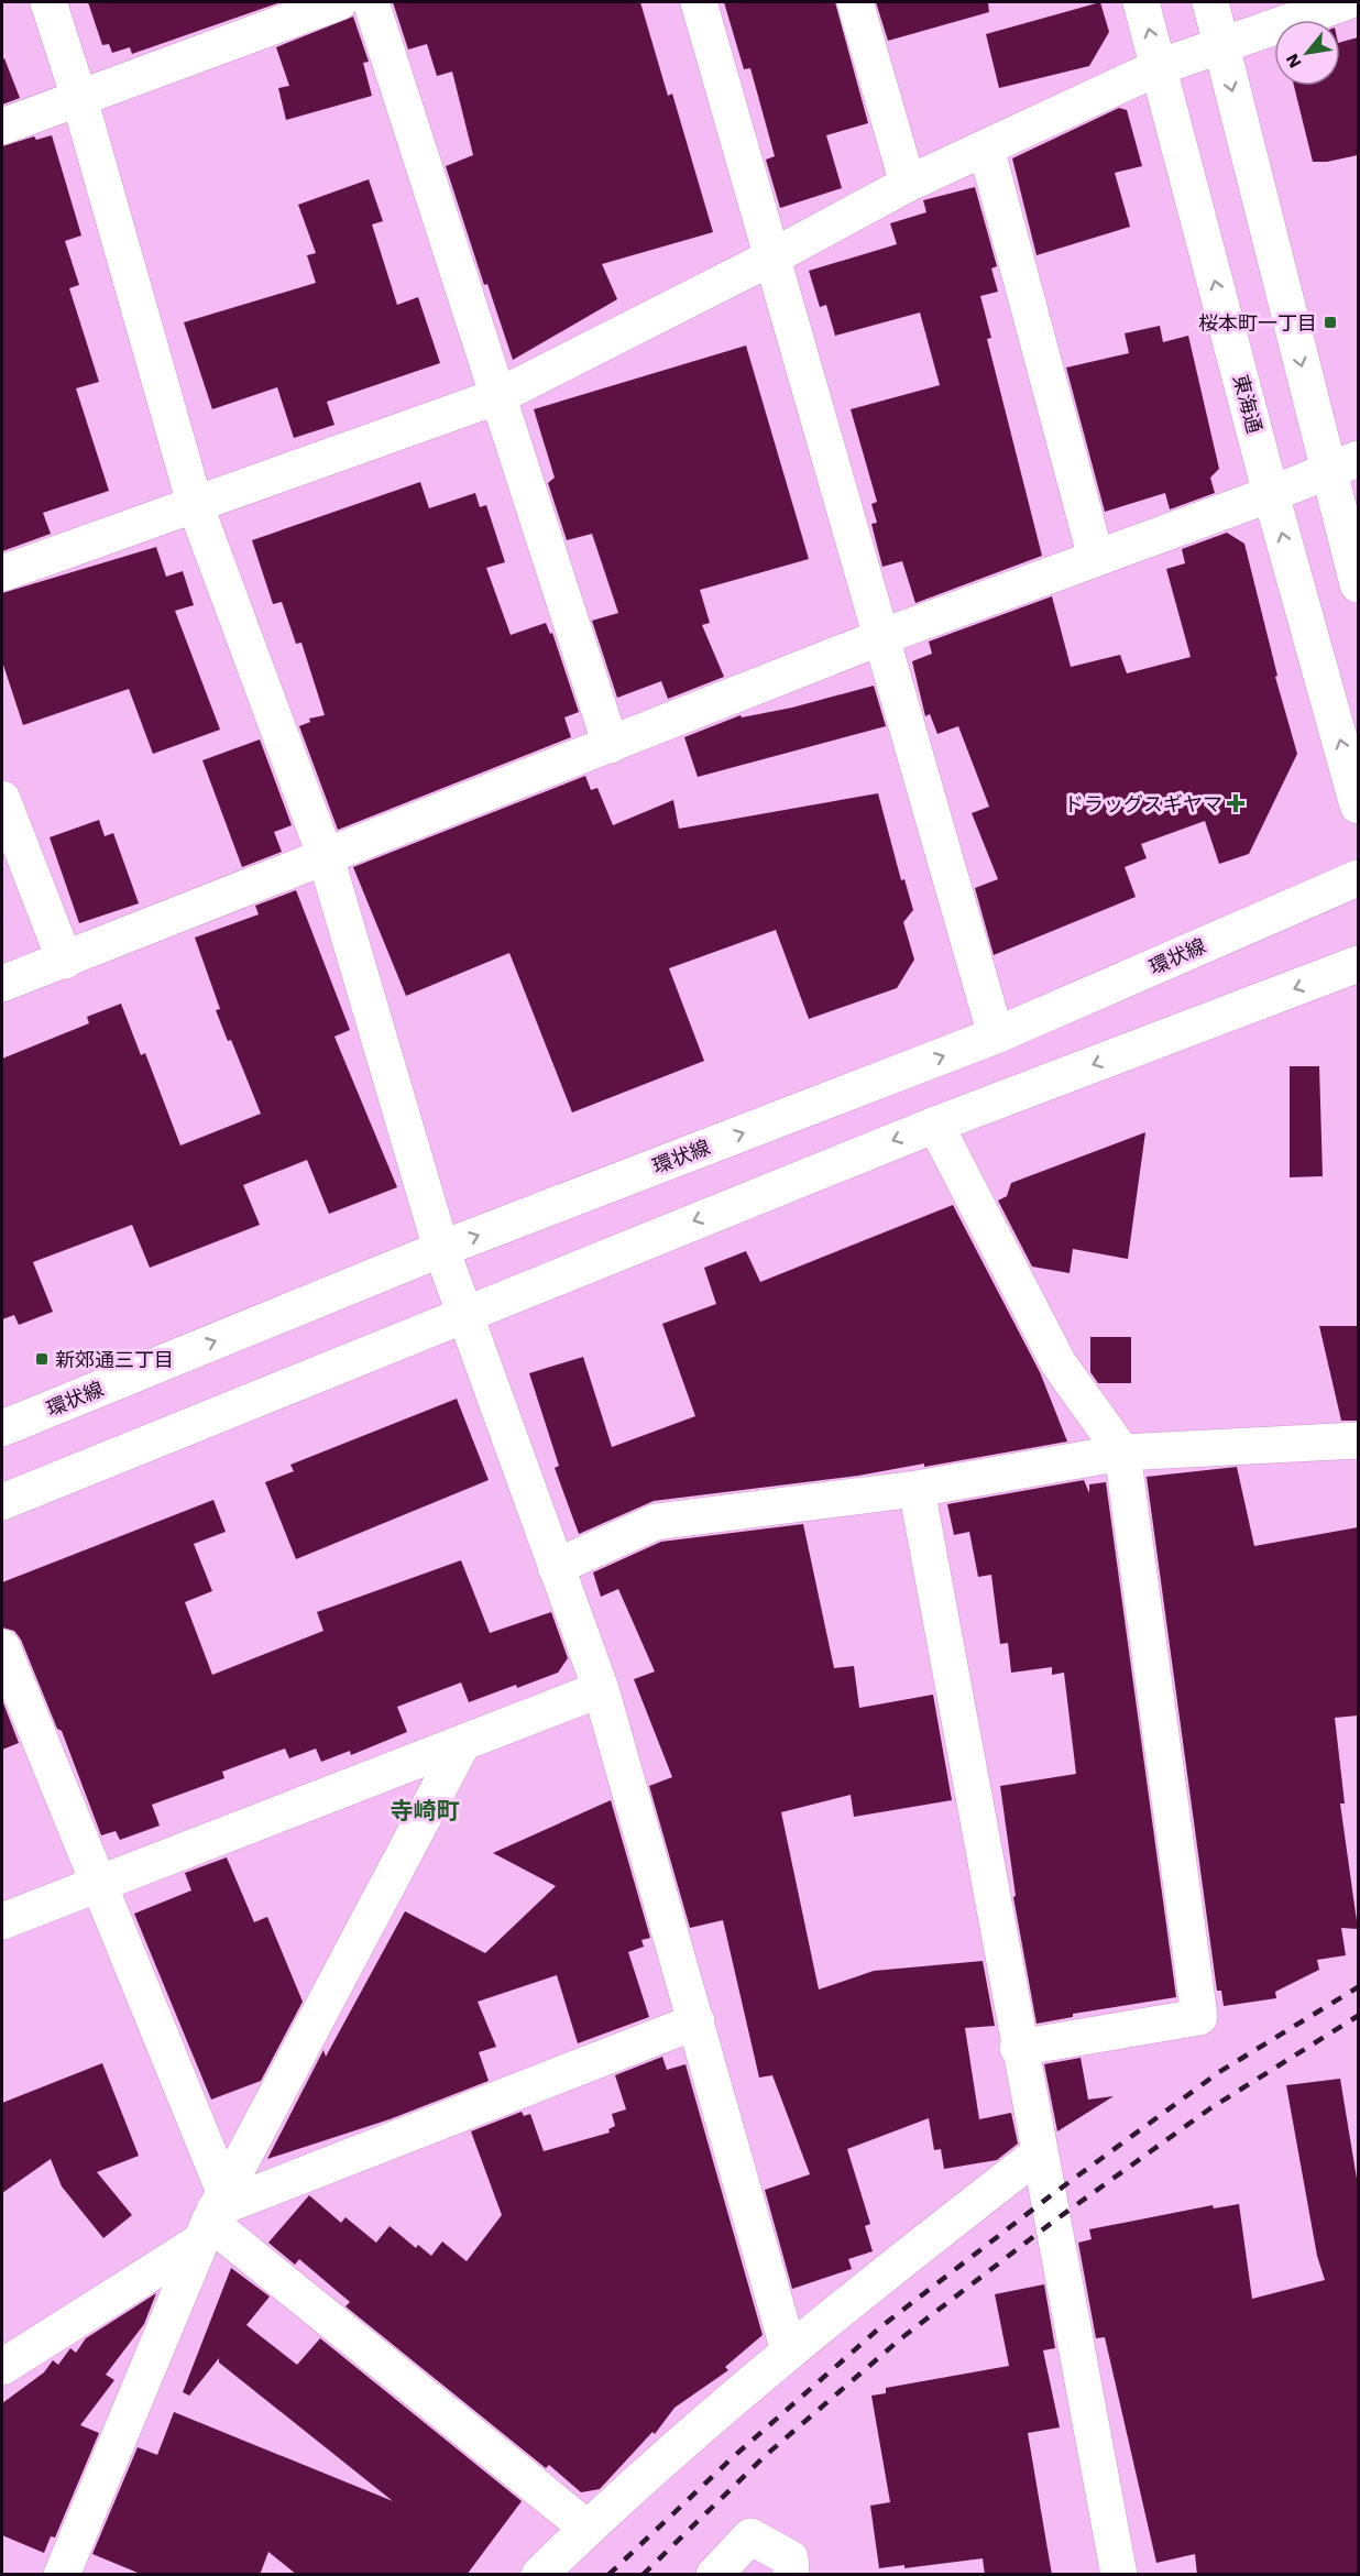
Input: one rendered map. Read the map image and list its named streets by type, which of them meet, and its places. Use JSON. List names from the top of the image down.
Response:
{
  "streets": {
    "street": ["東海通", "環状線"]
  },
  "districts": ["寺崎町"],
  "places": {
    "transit": ["桜本町一丁目", "新郊通三丁目"],
    "health": ["ドラッグスギヤマ"]
  },
  "north": "bottom left"
}
